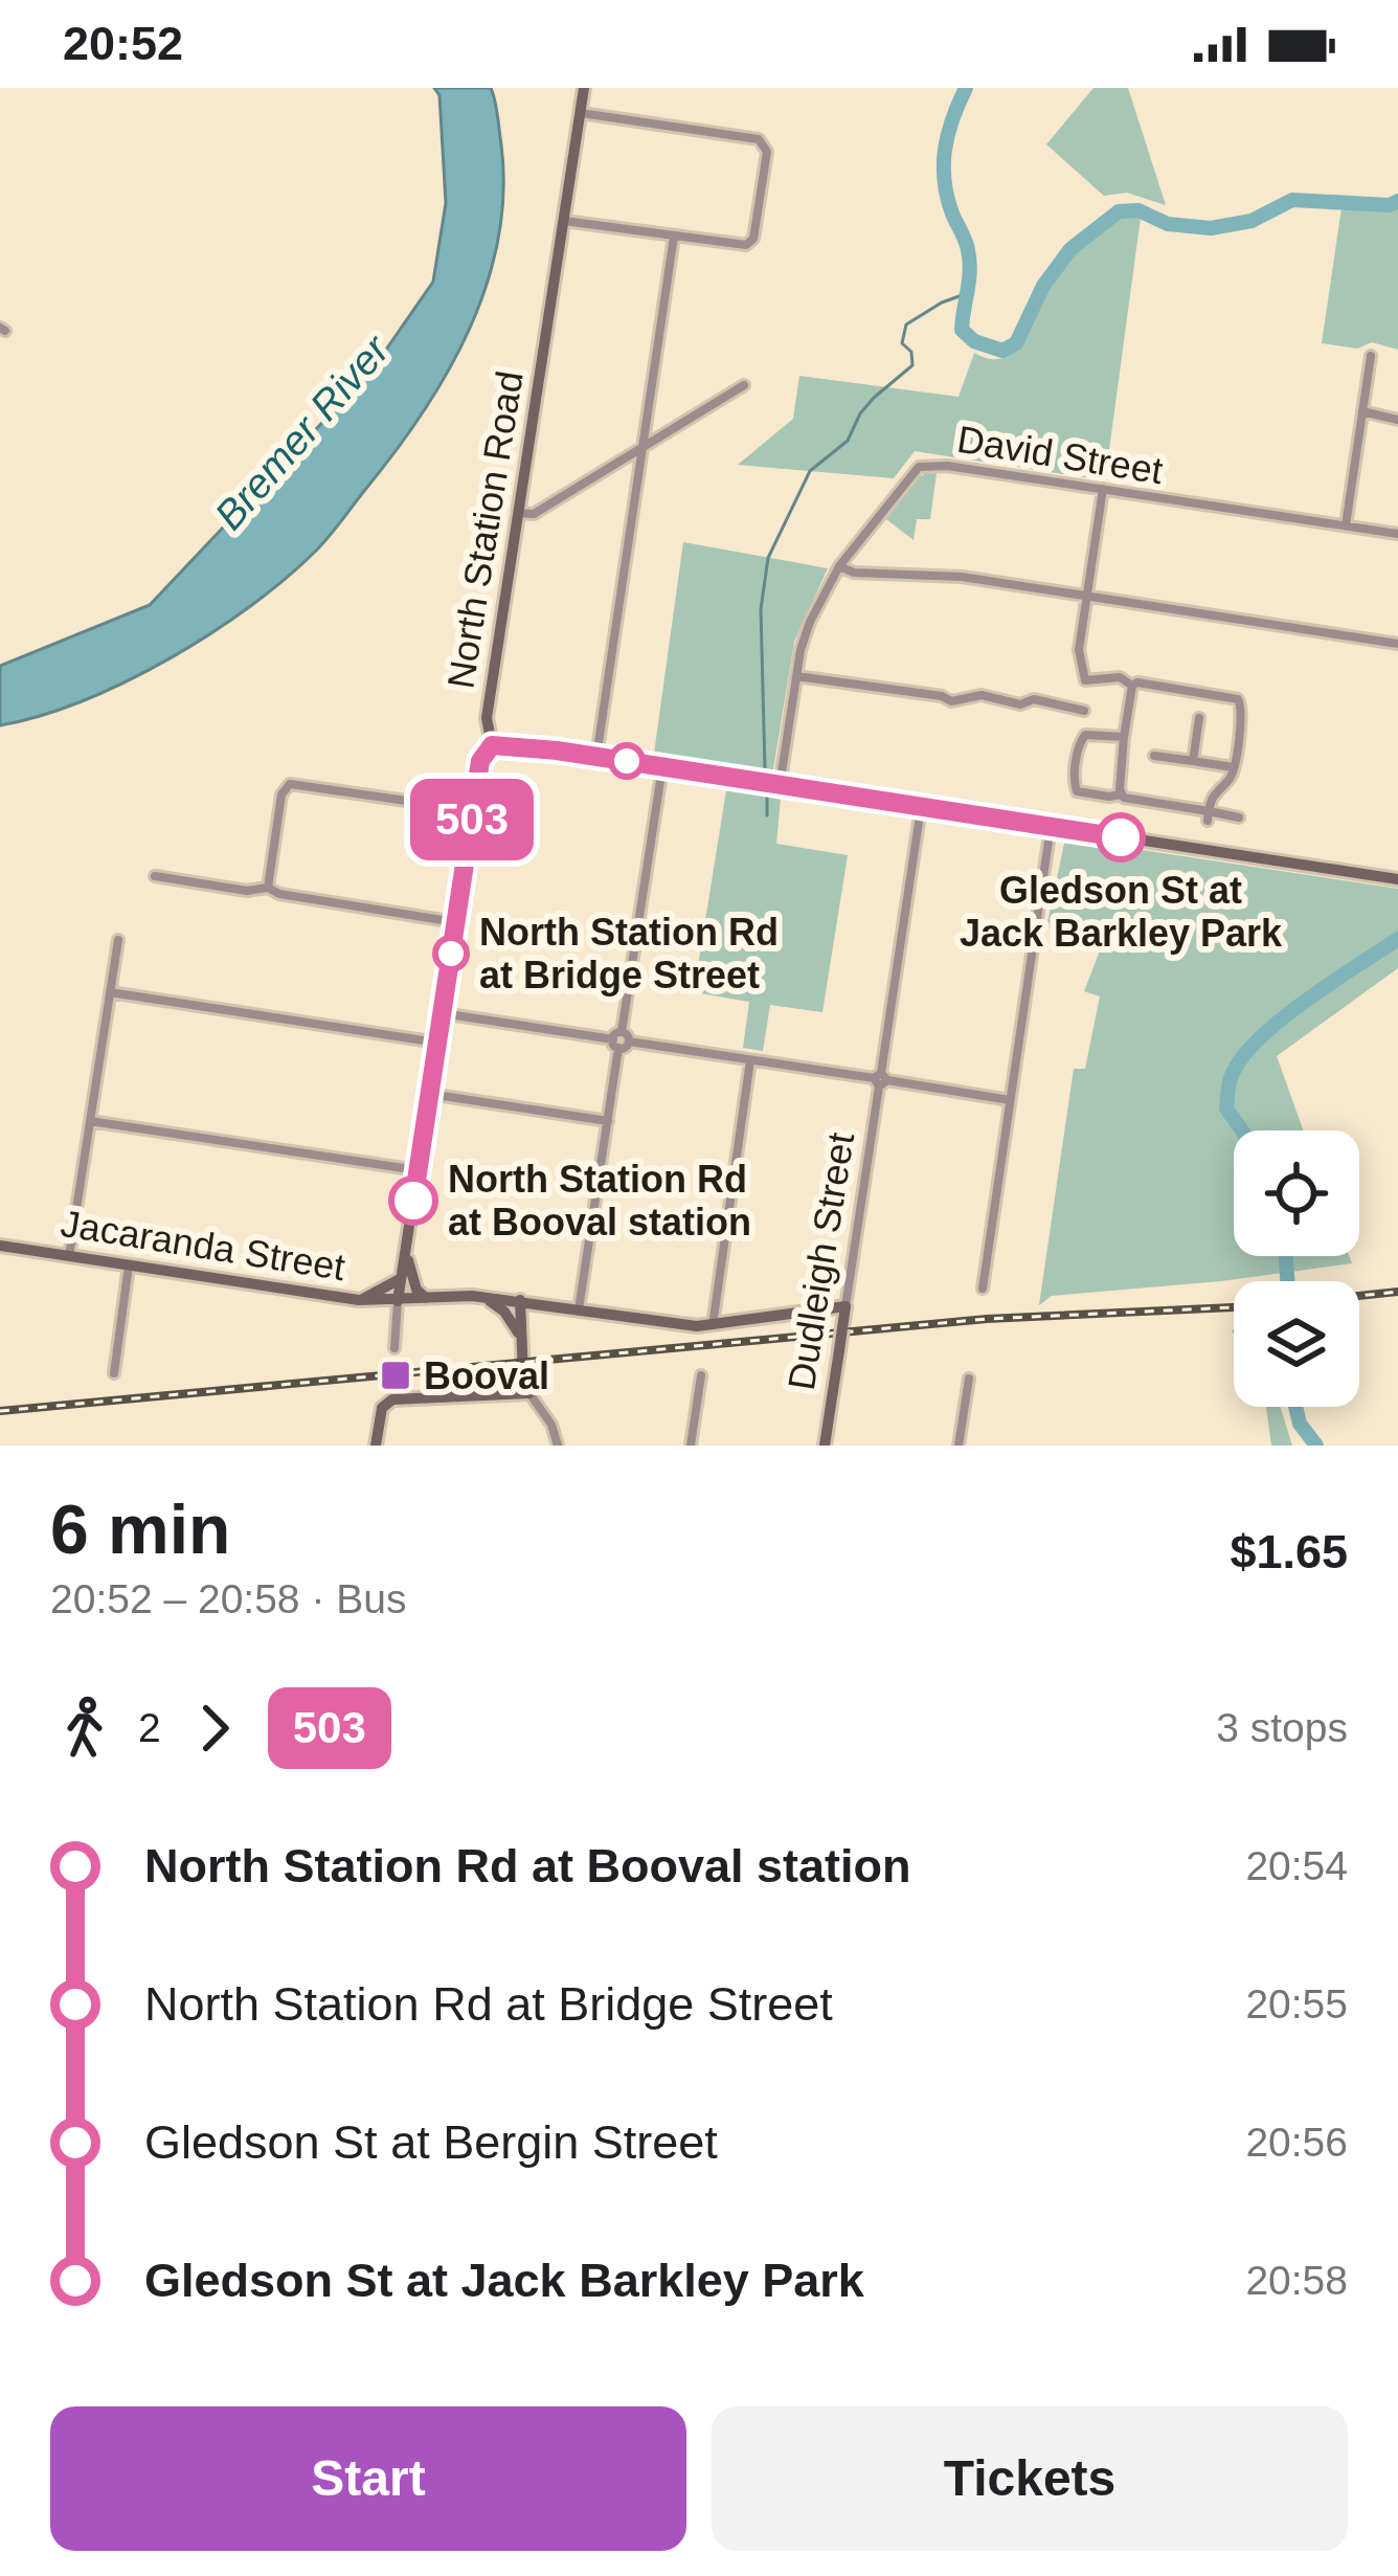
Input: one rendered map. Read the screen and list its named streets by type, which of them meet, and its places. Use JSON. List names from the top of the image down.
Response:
{
  "streets": {
    "street": [
      "David Street",
      "North Station Road",
      "Jacaranda Street",
      "Dudleigh Street"
    ]
  },
  "crossings": [
    ["North Station Road", "Jacaranda Street"],
    ["Jacaranda Street", "Dudleigh Street"]
  ],
  "water": ["Bremer River"],
  "places": {
    "other": ["Gledson St at Jack Barkley Park", "North Station Rd at Bridge Street", "North Station Rd at Booval station"],
    "transit": ["Booval"]
  },
  "lines": ["bus line 503"],
  "page": {
    "status": "20:52",
    "on_map": "503",
    "heading": ["6 min", "20:52 – 20:58 · Bus", "$1.65"],
    "legs": ["2", "503", "3 stops"],
    "list": [
      {
        "name": "North Station Rd at Booval station",
        "value": "20:54"
      },
      {
        "name": "North Station Rd at Bridge Street",
        "value": "20:55"
      },
      {
        "name": "Gledson St at Bergin Street",
        "value": "20:56"
      },
      {
        "name": "Gledson St at Jack Barkley Park",
        "value": "20:58"
      }
    ],
    "buttons": ["Start", "Tickets"]
  }
}
